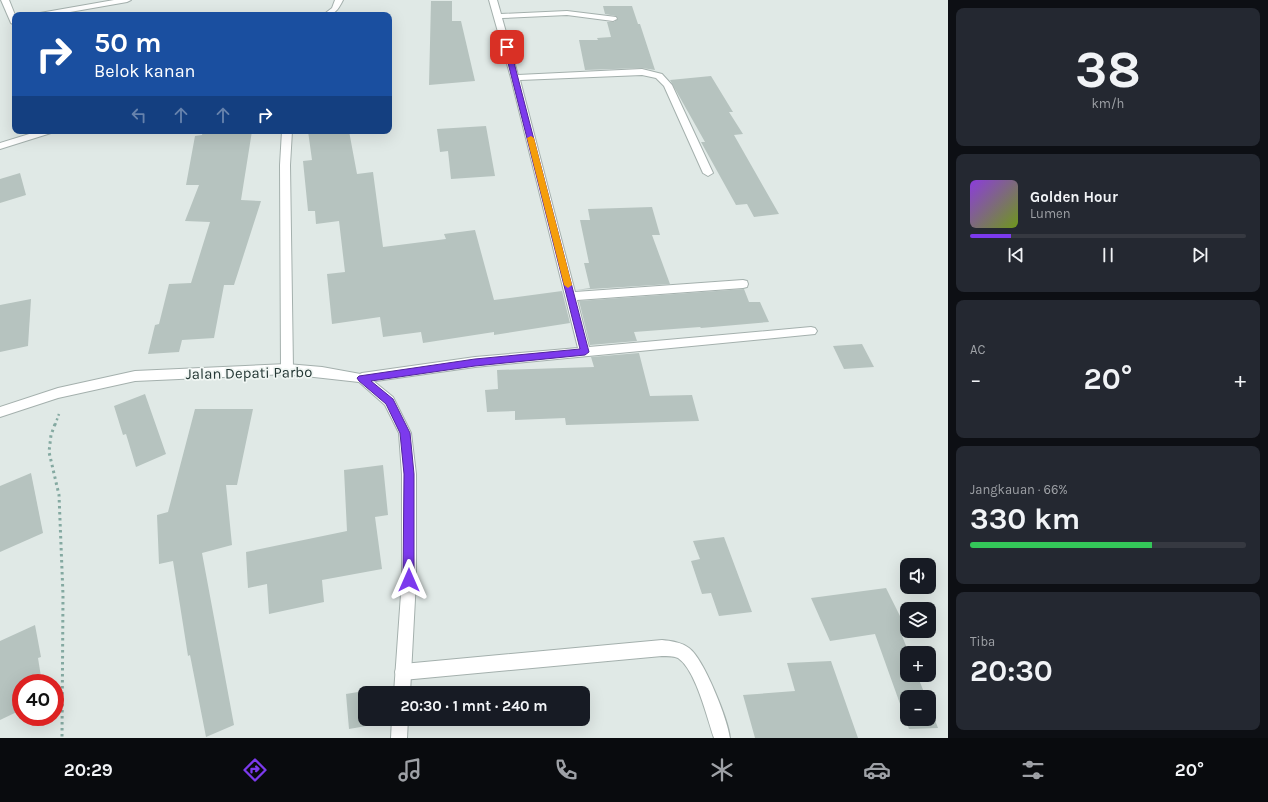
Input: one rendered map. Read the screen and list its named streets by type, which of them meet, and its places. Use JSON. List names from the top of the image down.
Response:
{
  "streets": {
    "street": ["Jalan Depati Parbo"]
  },
  "page": {
    "tile": [
      ["38", "km/h"],
      "AC",
      ["Jangkauan · 66%", "330 km"],
      ["Tiba", "20:30"]
    ],
    "turn": ["50 m", "Belok kanan"],
    "song": ["Golden Hour", "Lumen"],
    "heat": ["−", "20°", "+"],
    "map_buttons": ["+", "−"],
    "limit": "40",
    "trip": "20:30 · 1 mnt · 240 m",
    "tabs": ["20:29", "20°"]
  }
}
